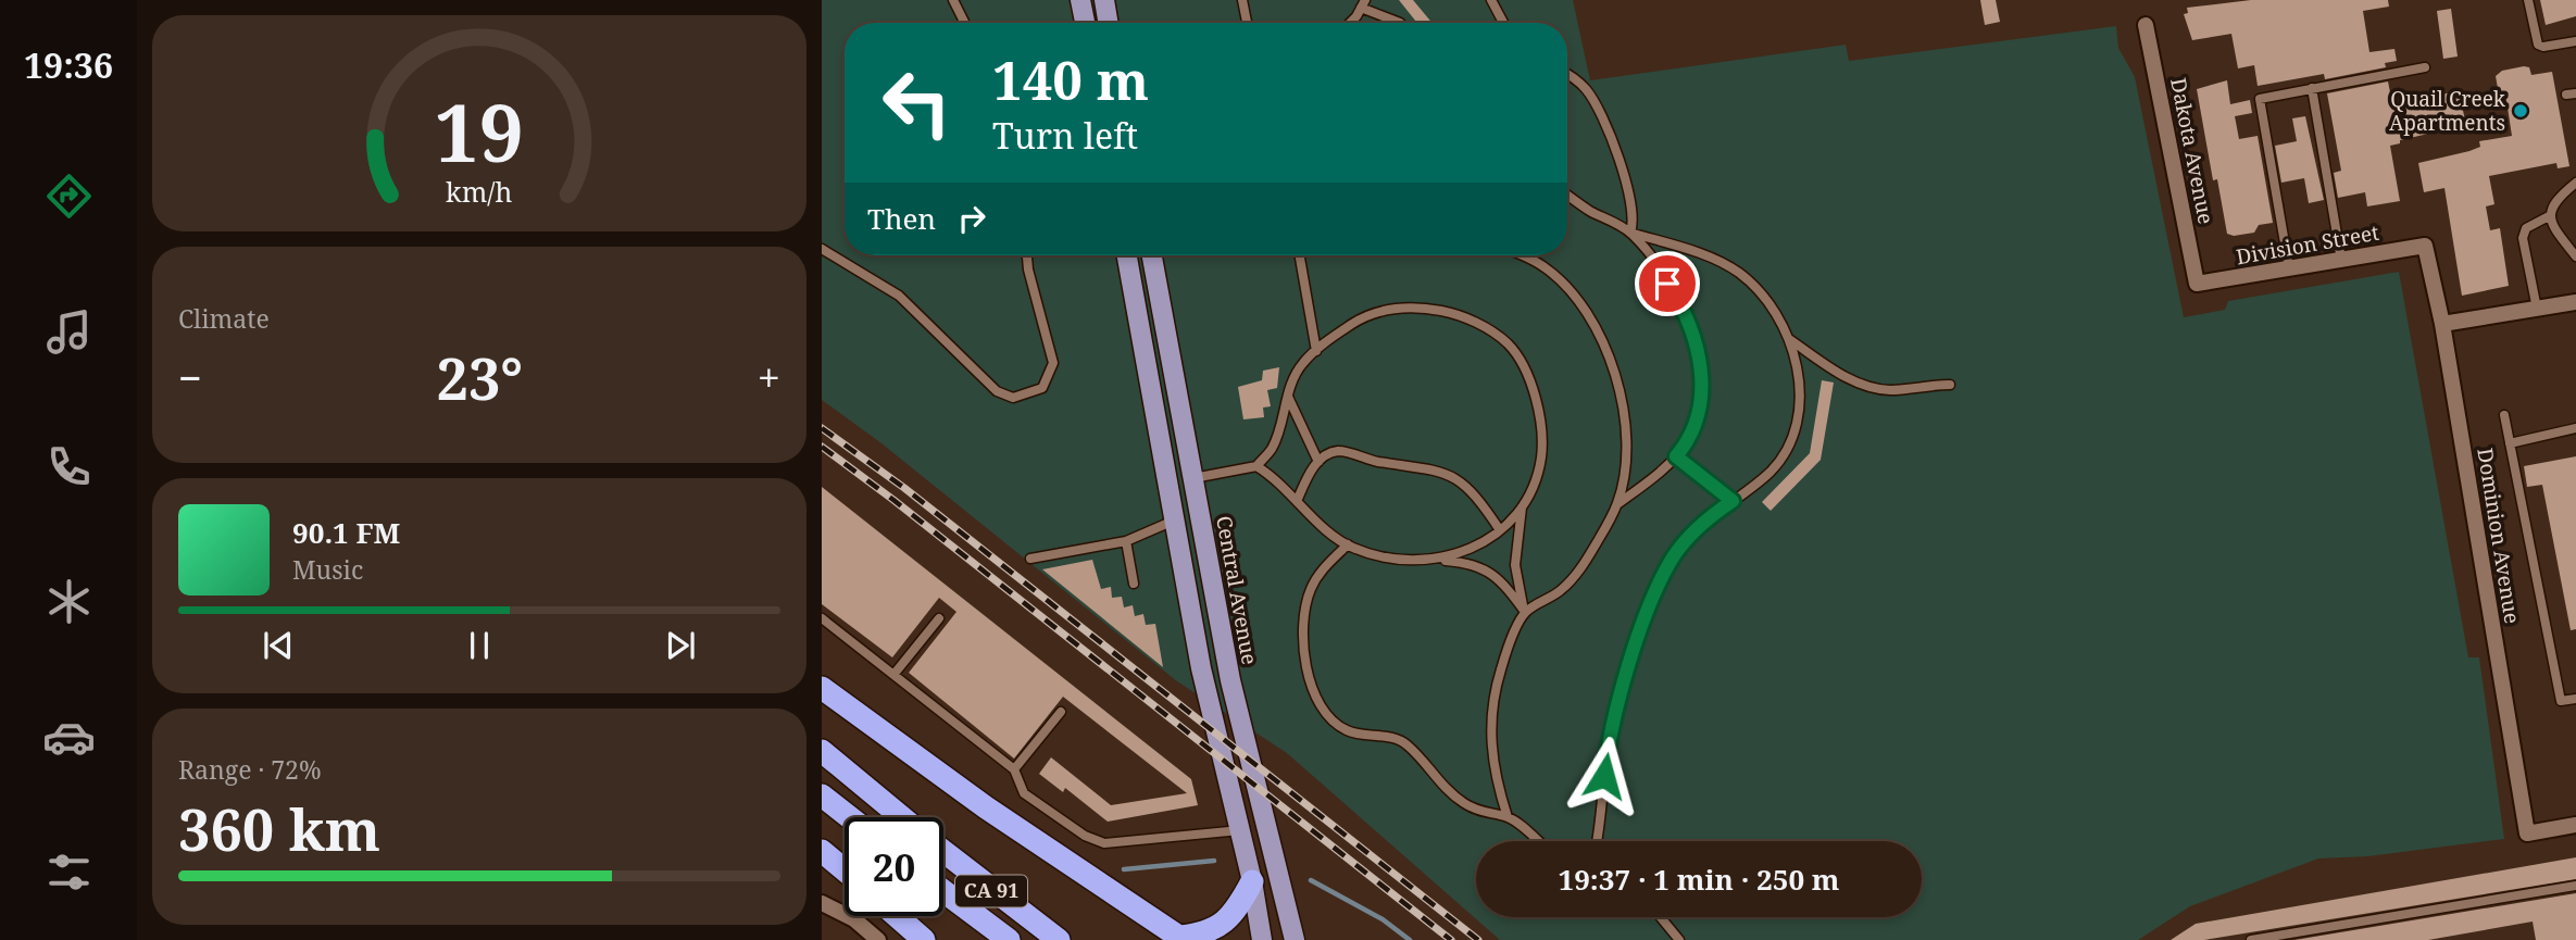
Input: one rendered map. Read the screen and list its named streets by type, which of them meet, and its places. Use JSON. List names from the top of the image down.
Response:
{
  "streets": {
    "highway": ["CA 91"],
    "main road": ["Central Avenue"],
    "street": ["Dakota Avenue", "Division Street", "Dominion Avenue"]
  },
  "crossings": [
    ["Dakota Avenue", "Division Street"],
    ["Division Street", "Dominion Avenue"]
  ],
  "places": ["Quail Creek Apartments"],
  "page": {
    "tabs": "19:36",
    "turn": ["140 m", "Turn left"],
    "then": "Then",
    "tile": [
      "Climate",
      ["Range · 72%", "360 km"]
    ],
    "heat": ["−", "23°", "+"],
    "song": ["90.1 FM", "Music"],
    "limit": "20",
    "trip": "19:37 · 1 min · 250 m",
    "gauge": ["19", "km/h"]
  }
}
